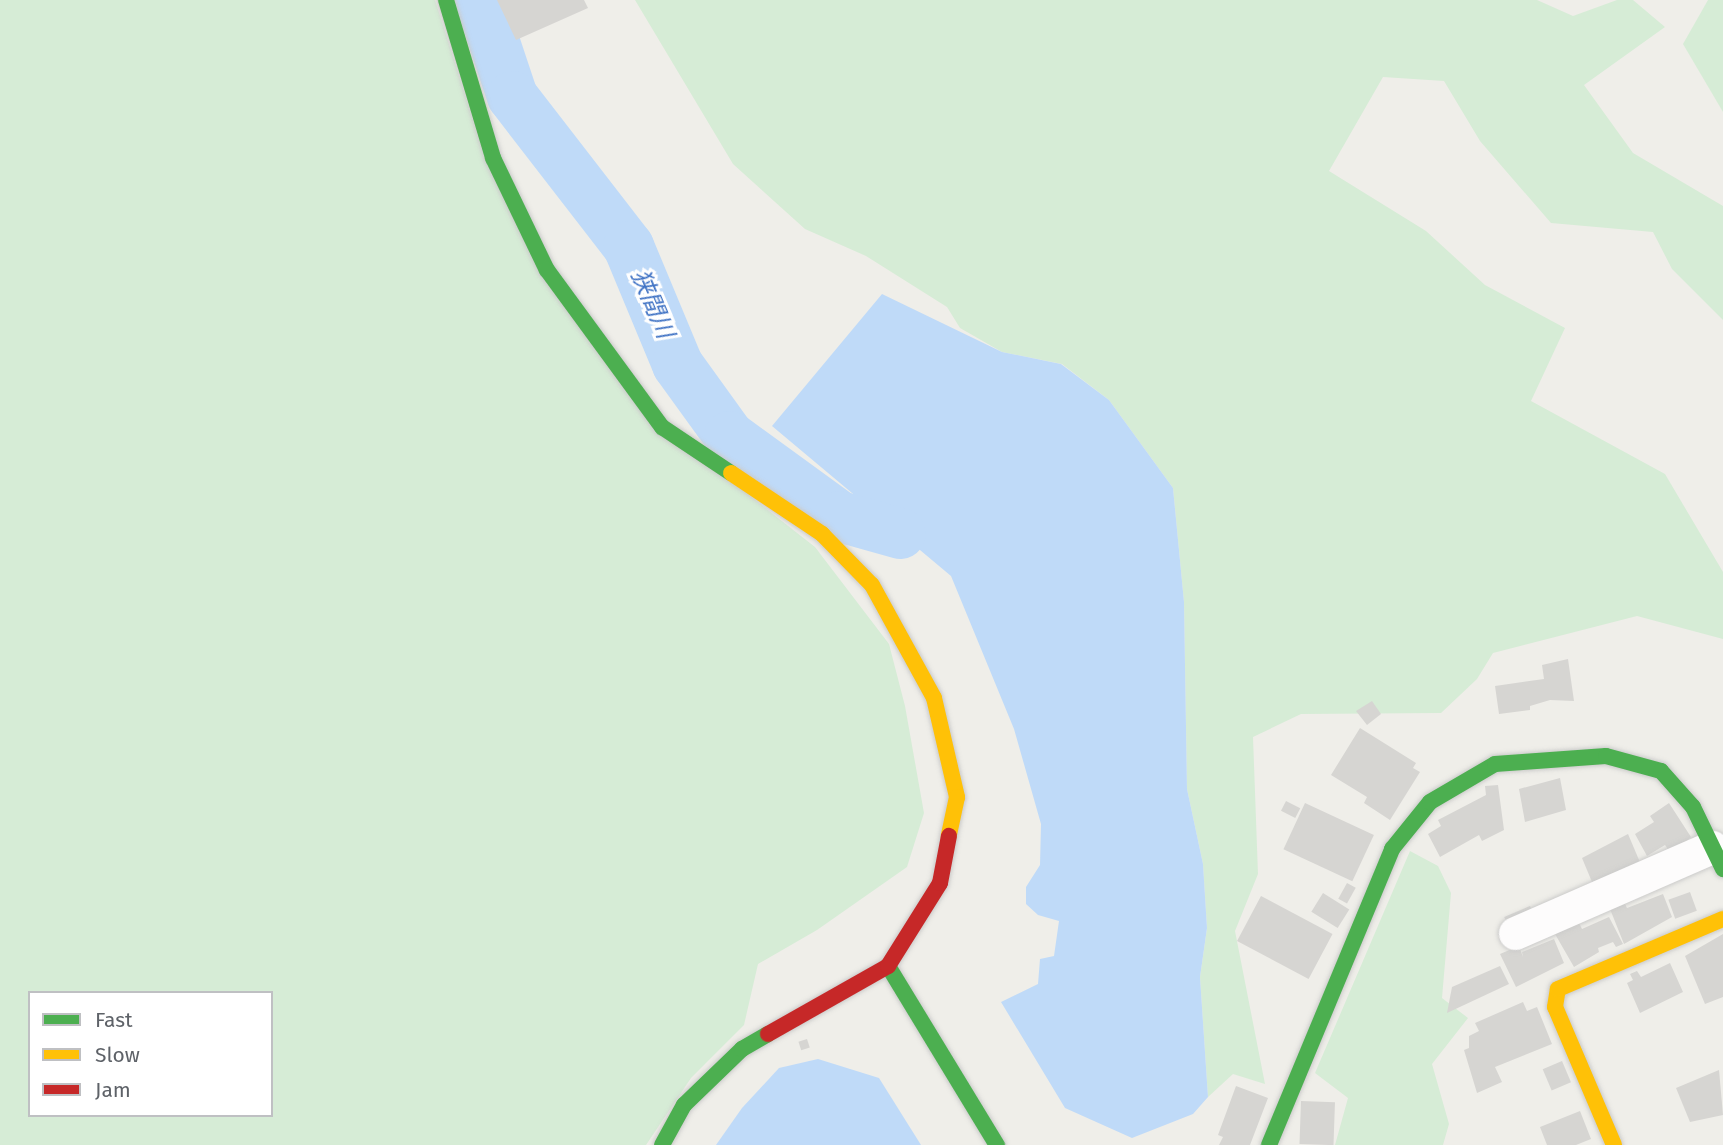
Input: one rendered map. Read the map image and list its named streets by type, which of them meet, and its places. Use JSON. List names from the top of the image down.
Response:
{
  "water": ["狭間川"],
  "legend": ["Fast", "Slow", "Jam"]
}
